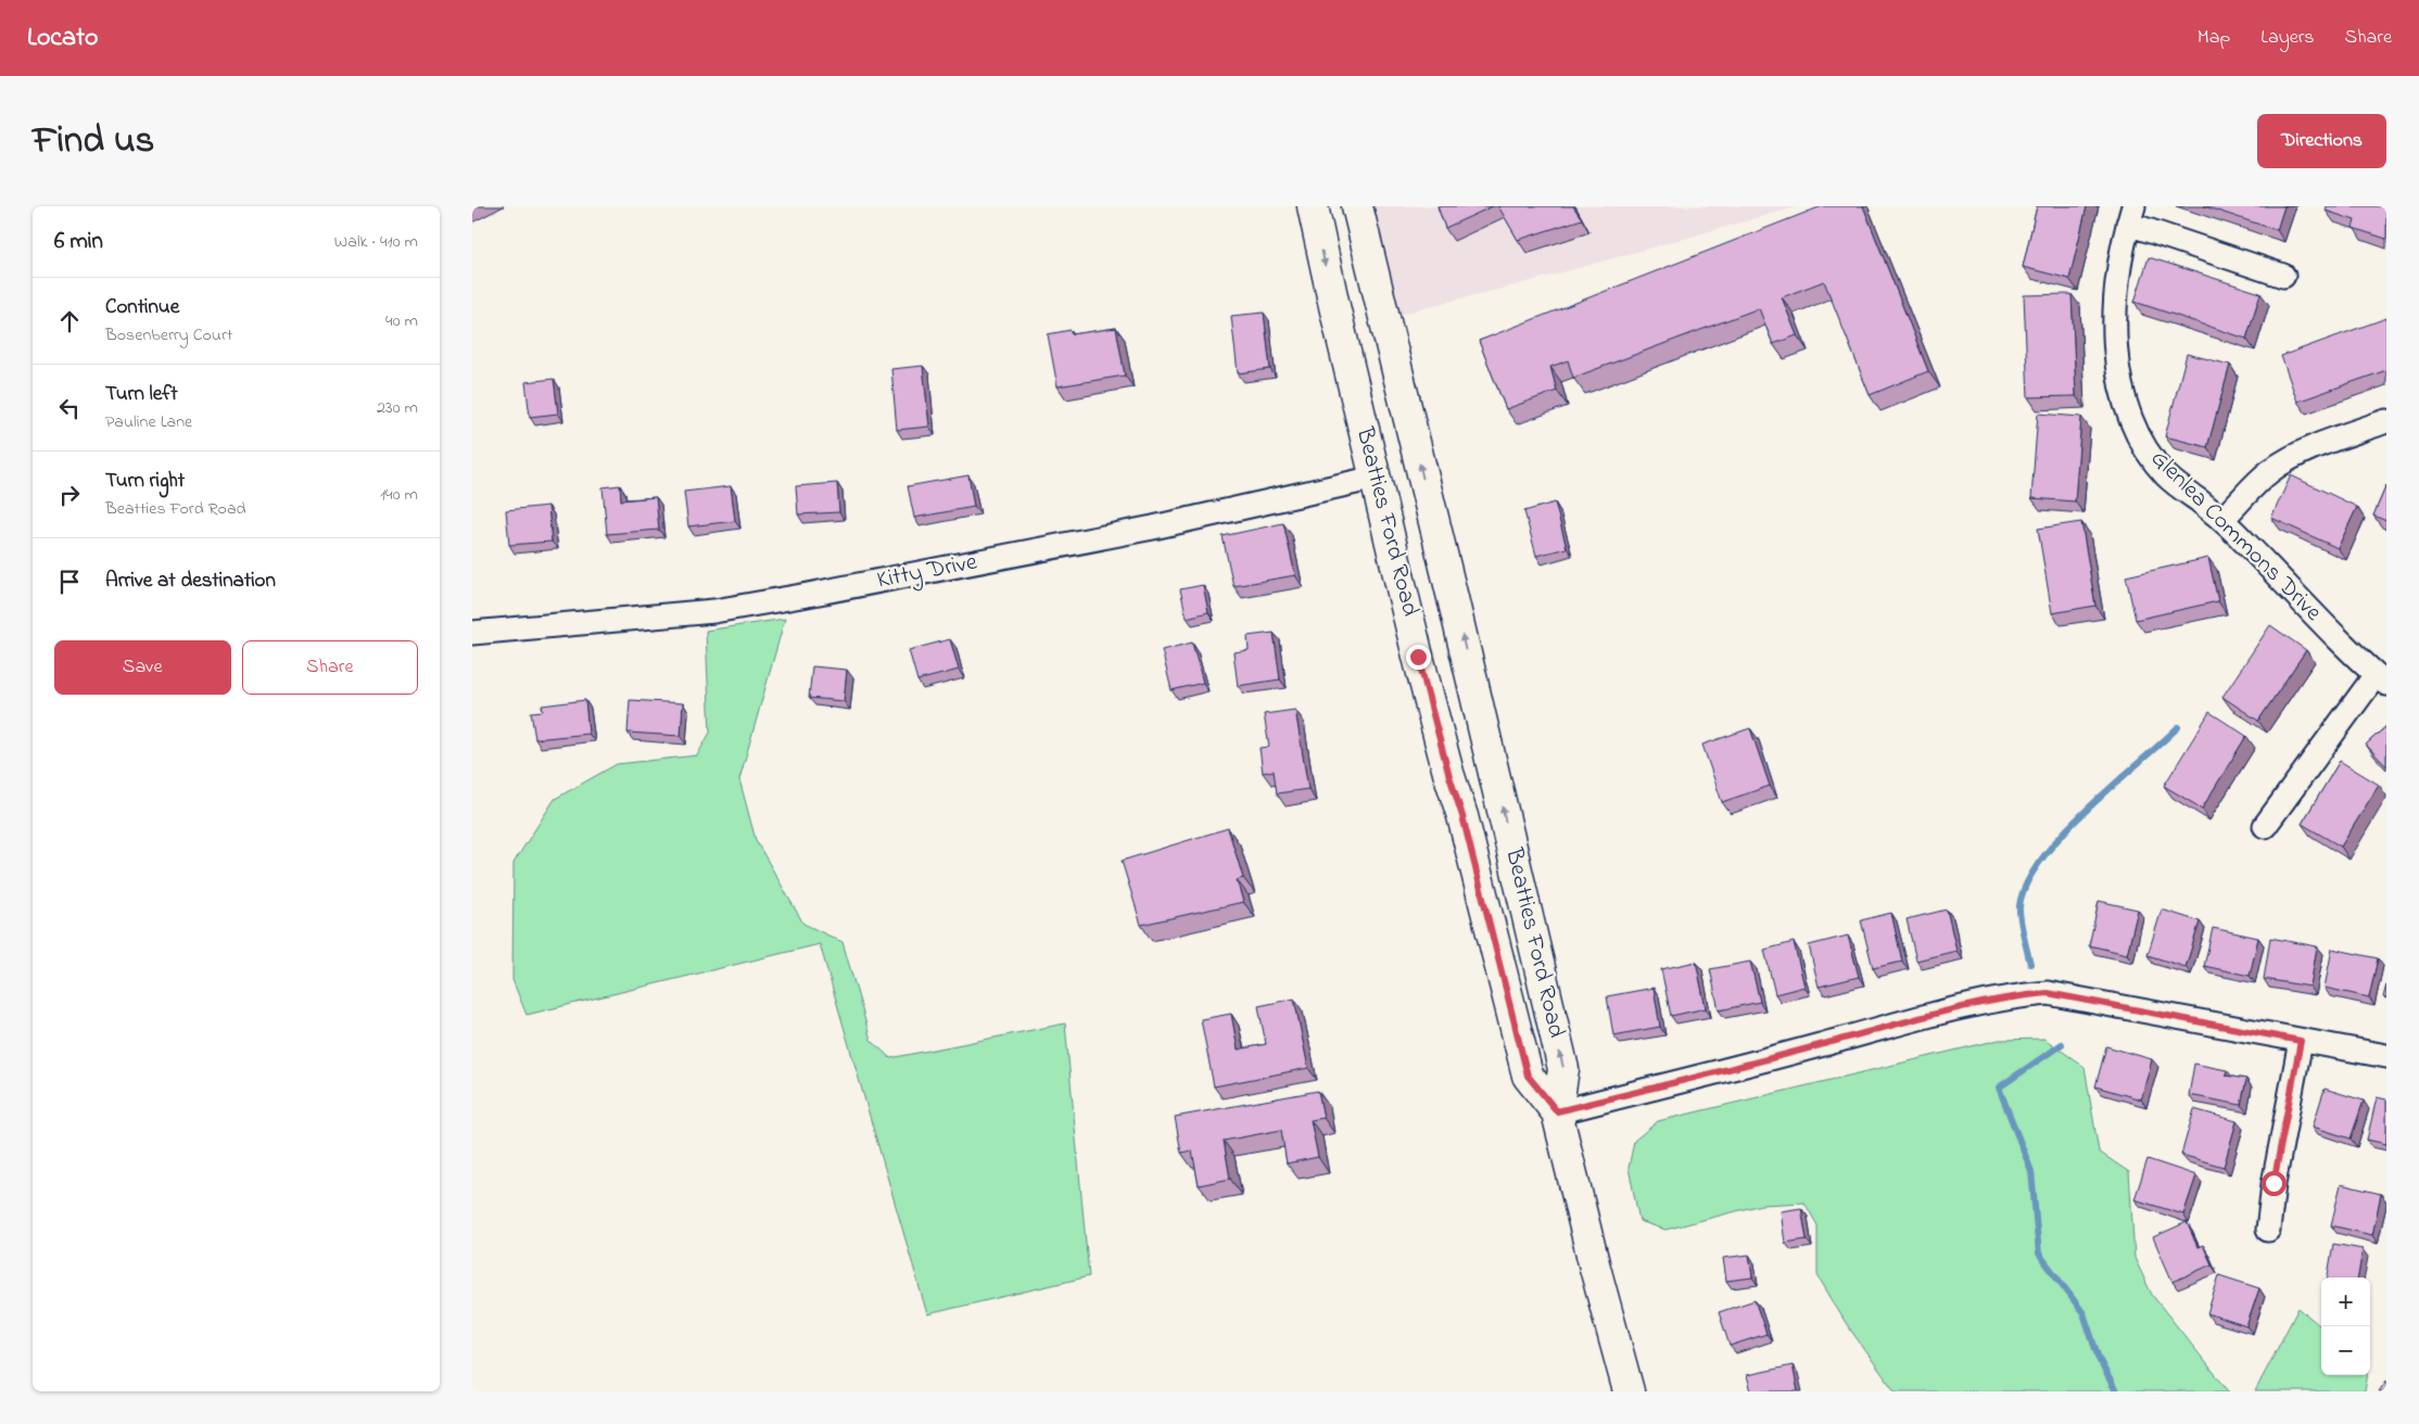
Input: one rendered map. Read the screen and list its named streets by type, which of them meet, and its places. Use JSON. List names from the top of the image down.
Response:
{
  "streets": {
    "main road": ["Beatties Ford Road"],
    "street": ["Glenlea Commons Drive", "Kitty Drive"]
  },
  "crossings": [
    ["Beatties Ford Road", "Kitty Drive"]
  ],
  "page": {
    "header": "Locato",
    "nav": ["Map", "Layers", "Share"],
    "title": "Find us",
    "buttons": [
      "Directions",
      ["Save", "Share"]
    ],
    "heading": ["6 min", "Walk · 410 m"],
    "list": [
      ["Continue", "Bosenberry Court", "40 m"],
      ["Turn left", "Pauline Lane", "230 m"],
      ["Turn right", "Beatties Ford Road", "140 m"],
      "Arrive at destination"
    ],
    "map_buttons": ["+", "−"]
  }
}
